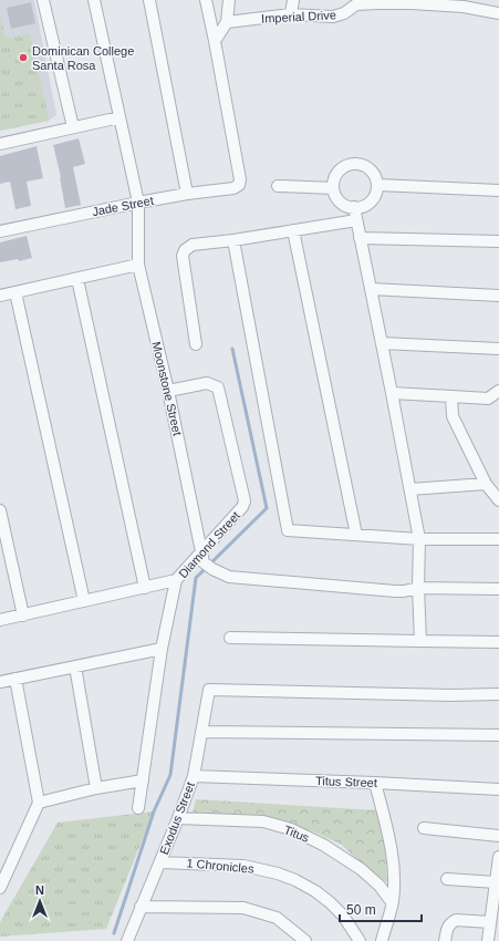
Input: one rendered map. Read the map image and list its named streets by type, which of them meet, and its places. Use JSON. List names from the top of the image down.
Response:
{
  "streets": {
    "street": [
      "Imperial Drive",
      "Jade Street",
      "Moonstone Street",
      "Diamond Street",
      "Titus Street",
      "Exodus Street",
      "Titus",
      "1 Chronicles"
    ]
  },
  "crossings": [
    ["Jade Street", "Moonstone Street"],
    ["Moonstone Street", "Diamond Street"],
    ["Titus Street", "Exodus Street"],
    ["Exodus Street", "Titus"],
    ["Exodus Street", "1 Chronicles"]
  ],
  "places": ["Dominican College Santa Rosa"],
  "scale_bar": "50 m",
  "north": "top"
}
